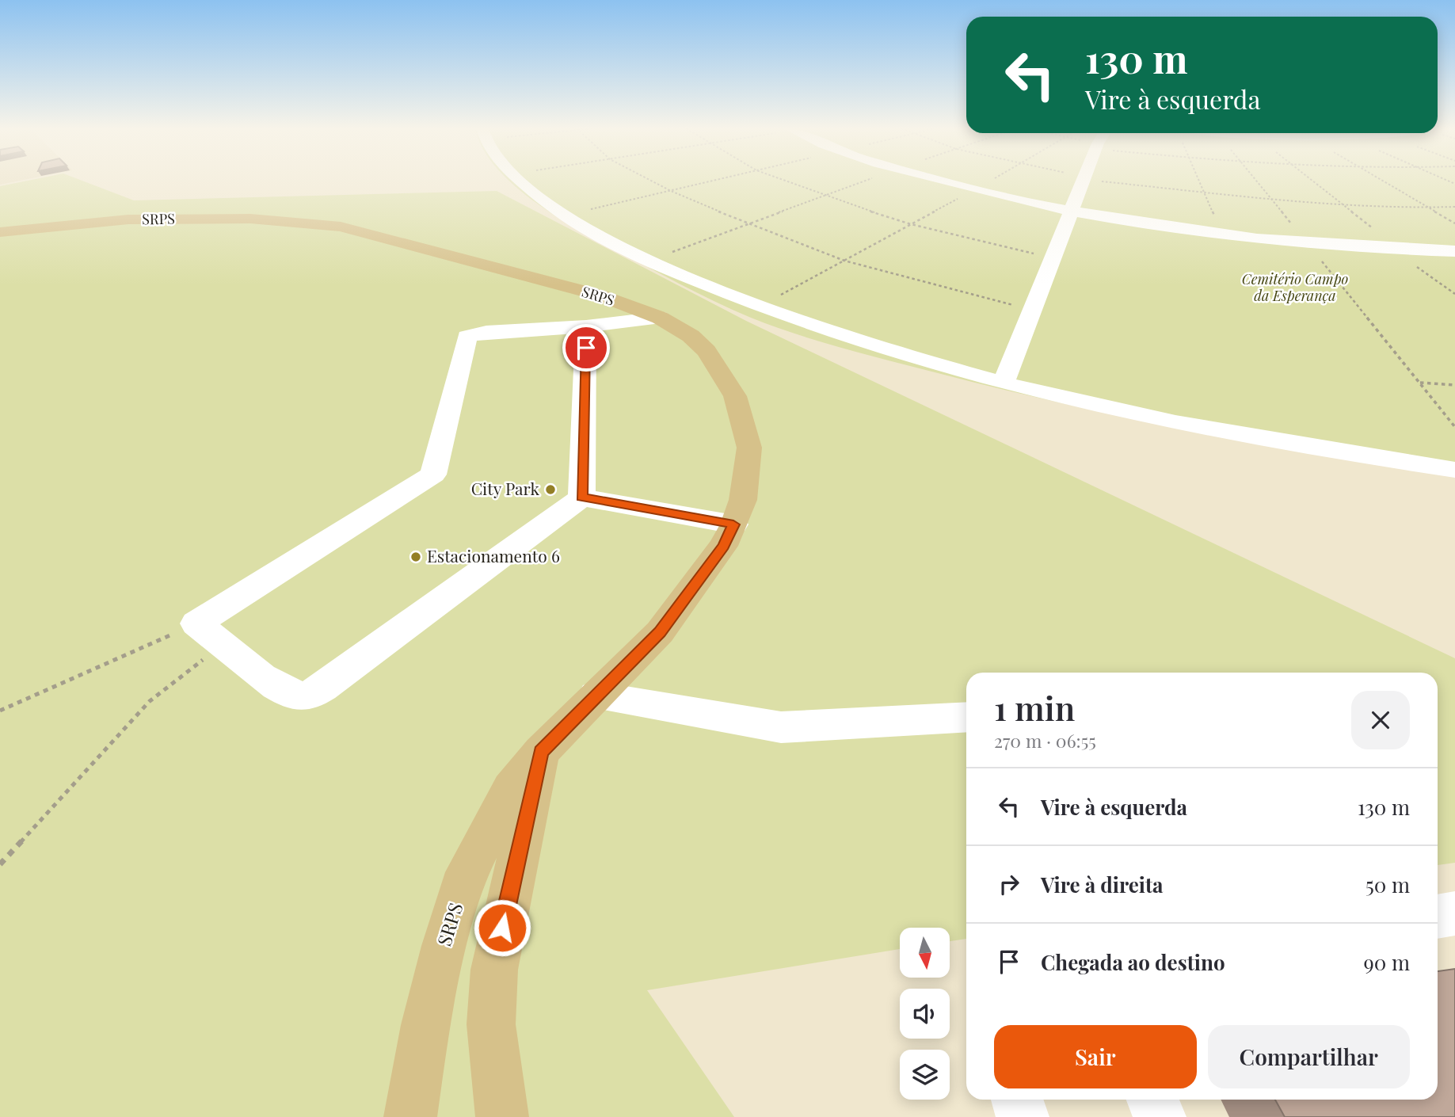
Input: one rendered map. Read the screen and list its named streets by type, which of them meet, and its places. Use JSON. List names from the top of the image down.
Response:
{
  "streets": {
    "main road": ["SRPS"]
  },
  "parks": ["Cemitério Campo da Esperança"],
  "places": ["City Park", "Estacionamento 6"],
  "north": "bottom",
  "page": {
    "turn": ["130 m", "Vire à esquerda"],
    "heading": ["1 min", "270 m · 06:55"],
    "list": [
      {
        "name": "Vire à esquerda",
        "value": "130 m"
      },
      {
        "name": "Vire à direita",
        "value": "50 m"
      },
      {
        "name": "Chegada ao destino",
        "value": "90 m"
      }
    ],
    "buttons": ["Sair", "Compartilhar"]
  }
}
